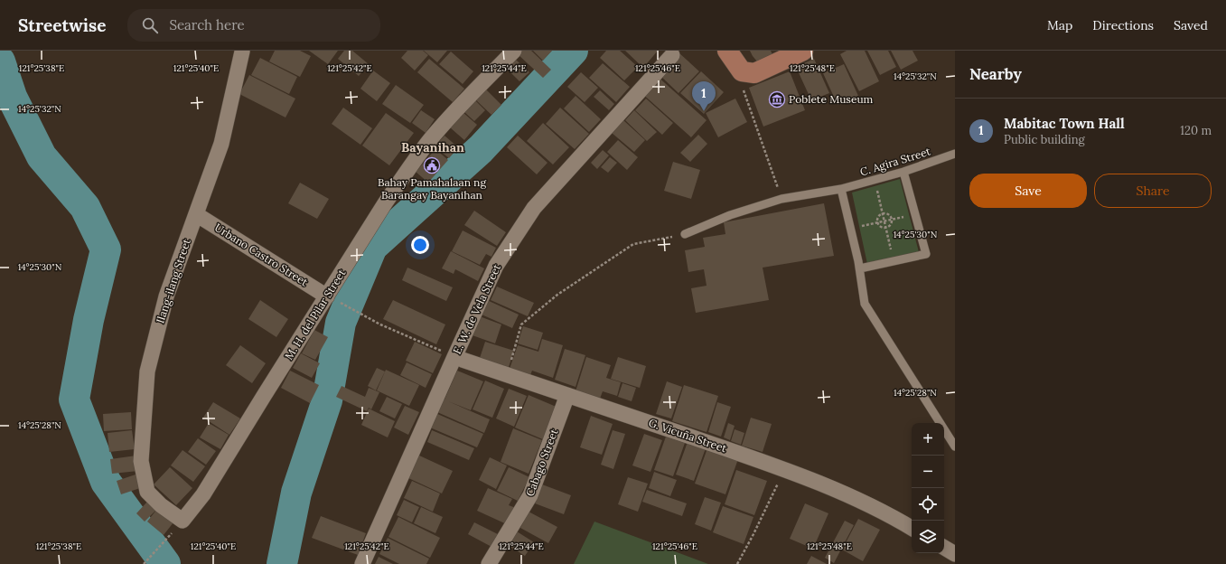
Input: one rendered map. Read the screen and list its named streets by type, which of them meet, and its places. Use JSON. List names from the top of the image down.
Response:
{
  "streets": {
    "street": [
      "Urbano Castro Street",
      "Ilang-ilang Street",
      "E. W. de Vela Street",
      "M. H. del Pilar Street",
      "G. Vicuña Street",
      "Cabago Street"
    ],
    "lane": ["C. Agira Street"]
  },
  "crossings": [
    ["Urbano Castro Street", "Ilang-ilang Street"],
    ["Urbano Castro Street", "M. H. del Pilar Street"],
    ["Ilang-ilang Street", "M. H. del Pilar Street"],
    ["E. W. de Vela Street", "G. Vicuña Street"],
    ["G. Vicuña Street", "Cabago Street"]
  ],
  "districts": ["Bayanihan"],
  "places": {
    "museum": ["Poblete Museum"],
    "public building": ["Bahay Pamahalaan ng Barangay Bayanihan"]
  },
  "page": {
    "header": "Streetwise",
    "search": "Search here",
    "nav": ["Map", "Directions", "Saved"],
    "heading": "Nearby",
    "pins": "1",
    "list": [
      {
        "mark": "1",
        "name": "Mabitac Town Hall",
        "note": "Public building",
        "value": "120 m"
      }
    ],
    "buttons": ["Save", "Share"],
    "map_buttons": ["+", "−"]
  },
  "coordinates": [
    "121°25'38\"E",
    "121°25'40\"E",
    "121°25'42\"E",
    "121°25'44\"E",
    "121°25'46\"E",
    "121°25'48\"E",
    "14°25'32\"N",
    "14°25'30\"N",
    "14°25'28\"N"
  ]
}
